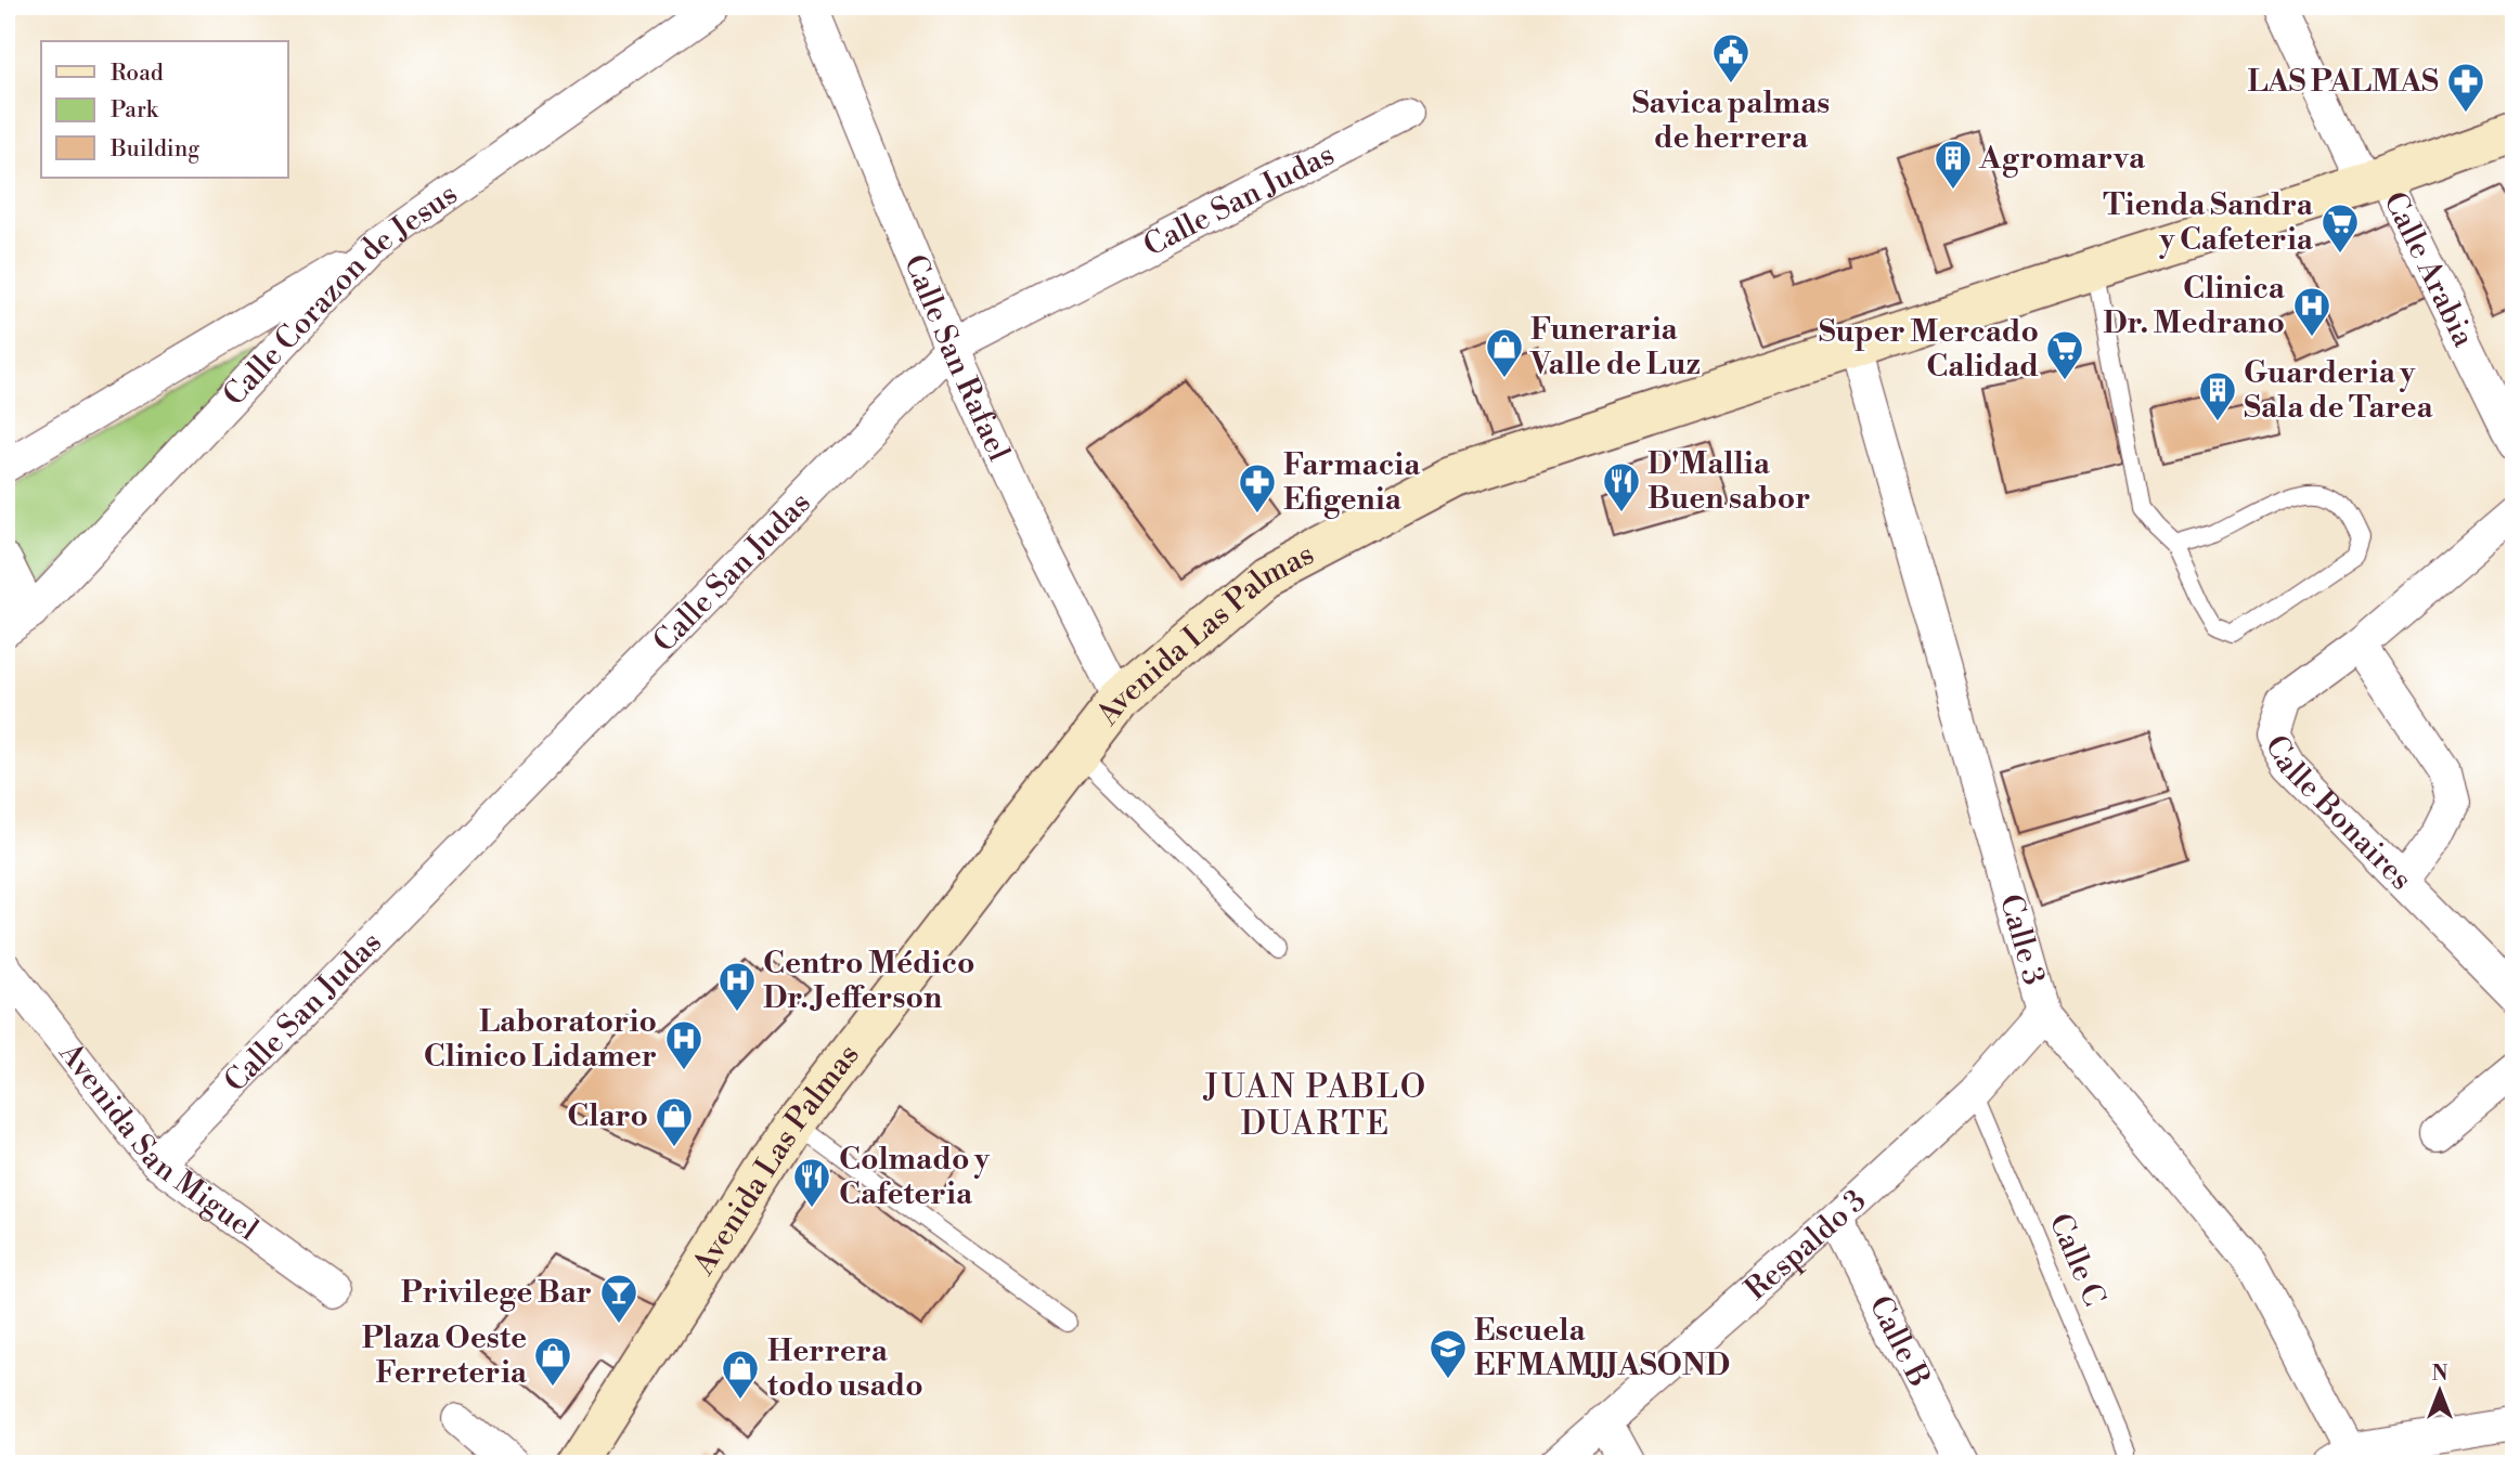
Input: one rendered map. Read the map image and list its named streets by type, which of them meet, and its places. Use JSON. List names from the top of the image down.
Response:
{
  "streets": {
    "street": [
      "Calle San Judas",
      "Calle Arabia",
      "Calle Corazon de Jesus",
      "Calle San Rafael",
      "Avenida Las Palmas",
      "Calle Bonaires",
      "Calle 3",
      "Avenida San Miguel",
      "Respaldo 3",
      "Calle B"
    ],
    "lane": ["Calle C"]
  },
  "crossings": [
    ["Calle San Judas", "Calle San Rafael"],
    ["Calle San Judas", "Avenida San Miguel"],
    ["Calle Arabia", "Avenida Las Palmas"],
    ["Calle San Rafael", "Avenida Las Palmas"],
    ["Avenida Las Palmas", "Calle 3"],
    ["Calle 3", "Respaldo 3"],
    ["Respaldo 3", "Calle C"],
    ["Respaldo 3", "Calle B"]
  ],
  "districts": ["JUAN PABLO DUARTE"],
  "places": {
    "public building": ["Savica palmas de herrera"],
    "pharmacy": ["LAS PALMAS", "Farmacia Efigenia"],
    "building": ["Agromarva", "Guarderia y Sala de Tarea"],
    "supermarket": ["Tienda Sandra y Cafeteria", "Super Mercado Calidad"],
    "hospital": ["Clinica Dr. Medrano", "Centro Médico Dr. Jefferson", "Laboratorio Clinico Lidamer"],
    "shop": [
      "Funeraria Valle de Luz",
      "Claro",
      "Plaza Oeste Ferreteria",
      "Herrera todo usado"
    ],
    "restaurant": ["D'Mallia Buen sabor", "Colmado y Cafeteria"],
    "bar": ["Privilege Bar"],
    "school or university": ["Escuela EFMAMJJASOND"]
  },
  "legend": ["Road", "Park", "Building"],
  "north": "top"
}
